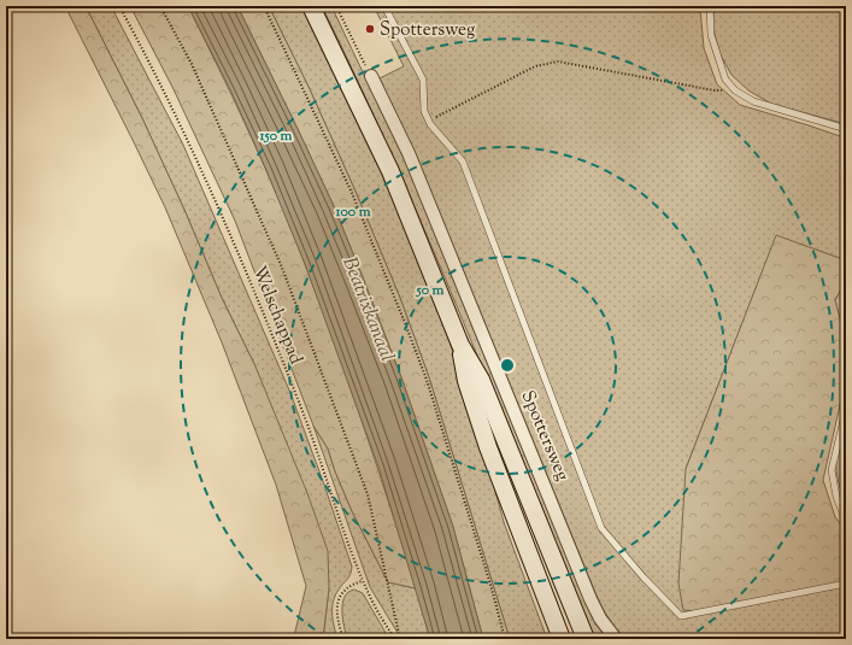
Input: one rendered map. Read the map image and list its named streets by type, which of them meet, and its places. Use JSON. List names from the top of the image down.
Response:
{
  "streets": {
    "street": ["Spottersweg"],
    "path": ["Welschappad"]
  },
  "water": ["Beatrixkanaal"],
  "places": ["Spottersweg"],
  "rings": ["150 m", "100 m", "50 m"]
}
